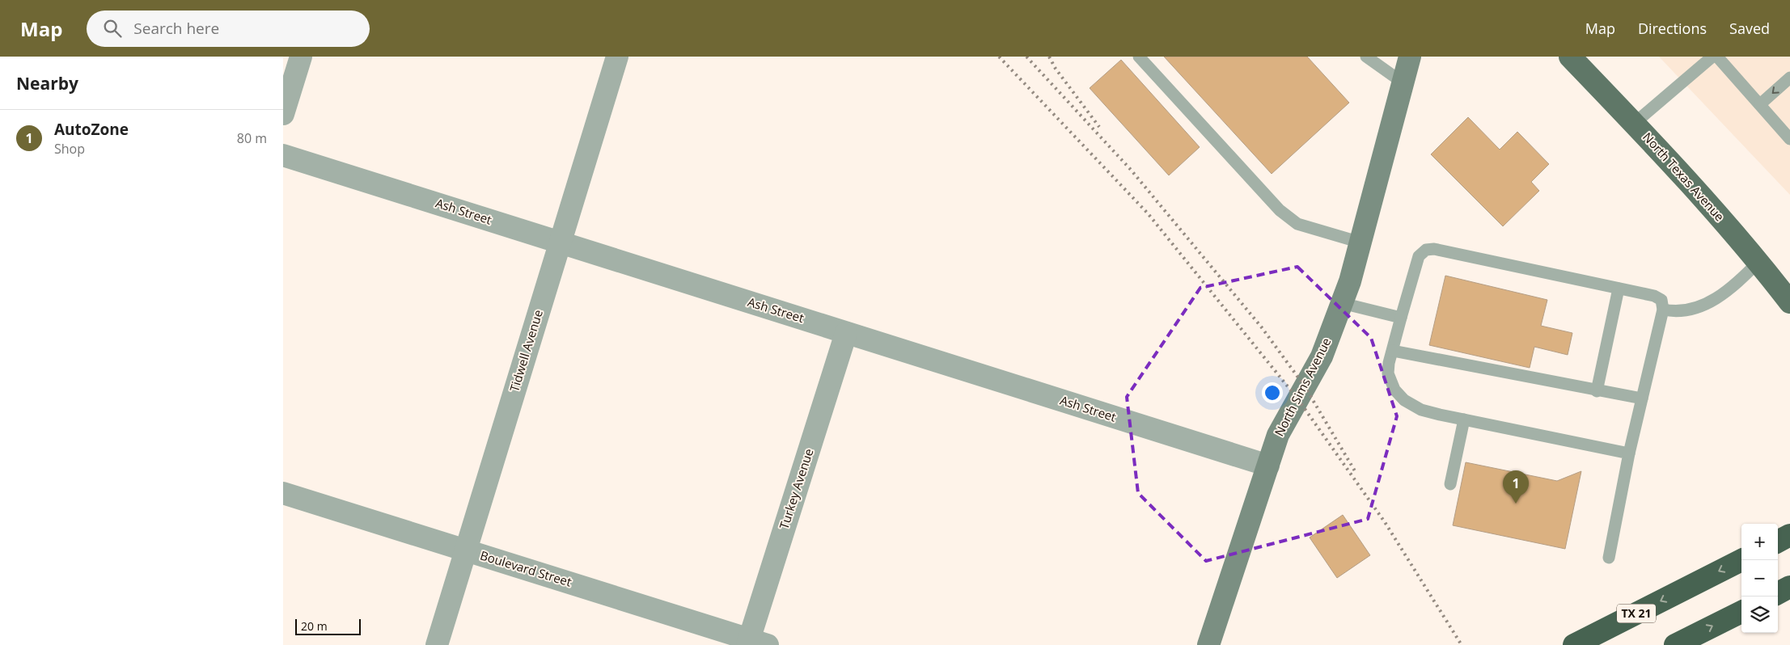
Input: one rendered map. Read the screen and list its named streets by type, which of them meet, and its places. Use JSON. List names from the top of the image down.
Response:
{
  "streets": {
    "highway": ["TX 21"],
    "main road": ["North Texas Avenue"],
    "street": [
      "Ash Street",
      "Tidwell Avenue",
      "North Sims Avenue",
      "Turkey Avenue",
      "Boulevard Street"
    ]
  },
  "crossings": [
    ["Ash Street", "Tidwell Avenue"],
    ["Ash Street", "North Sims Avenue"],
    ["Ash Street", "Turkey Avenue"],
    ["Tidwell Avenue", "Boulevard Street"],
    ["Turkey Avenue", "Boulevard Street"]
  ],
  "scale_bar": "20 m",
  "page": {
    "header": "Map",
    "search": "Search here",
    "nav": ["Map", "Directions", "Saved"],
    "heading": "Nearby",
    "list": [
      {
        "mark": "1",
        "name": "AutoZone",
        "note": "Shop",
        "value": "80 m"
      }
    ],
    "pins": "1",
    "map_buttons": ["+", "−"],
    "scale": "20 m"
  }
}
